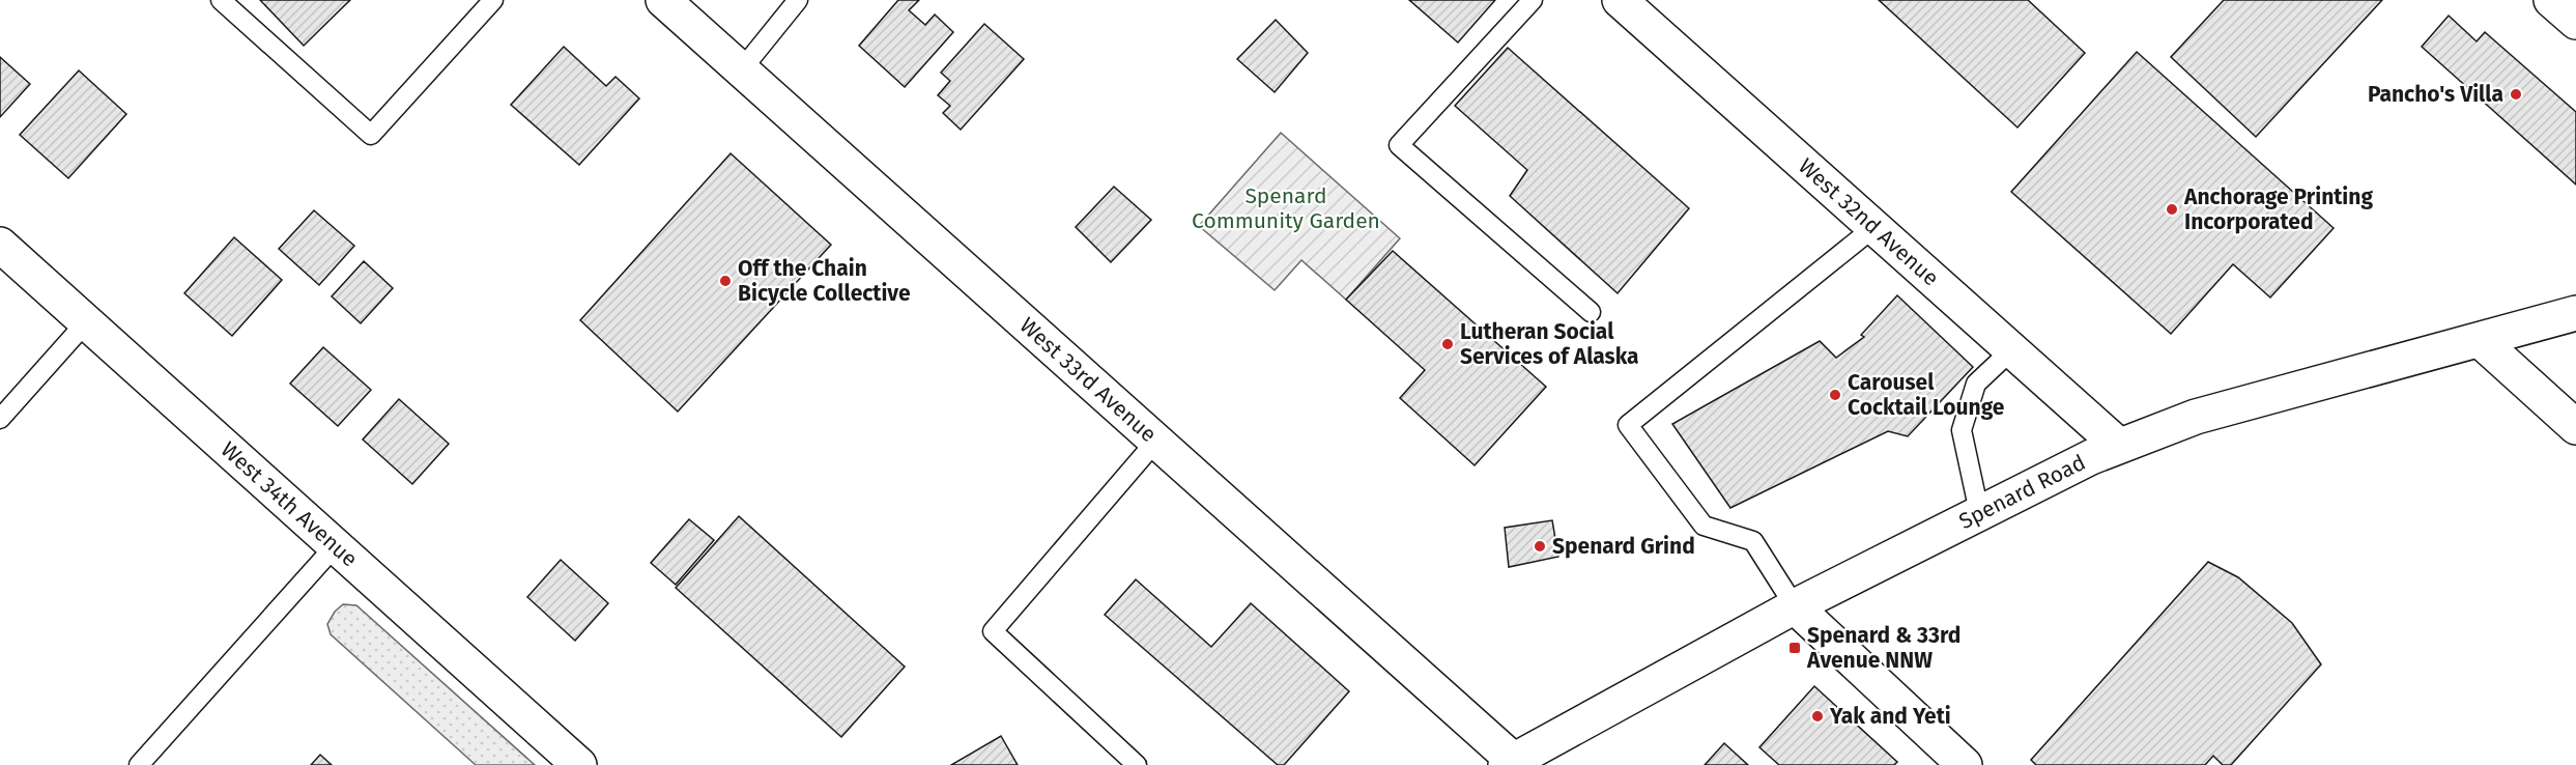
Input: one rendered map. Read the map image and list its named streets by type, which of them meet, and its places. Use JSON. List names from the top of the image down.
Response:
{
  "streets": {
    "street": [
      "West 32nd Avenue",
      "West 33rd Avenue",
      "Spenard Road",
      "West 34th Avenue"
    ]
  },
  "crossings": [
    ["West 32nd Avenue", "Spenard Road"],
    ["West 33rd Avenue", "Spenard Road"]
  ],
  "parks": ["Spenard Community Garden"],
  "places": {
    "other": [
      "Pancho's Villa",
      "Anchorage Printing Incorporated",
      "Off the Chain Bicycle Collective",
      "Lutheran Social Services of Alaska",
      "Carousel Cocktail Lounge",
      "Spenard Grind",
      "Yak and Yeti"
    ],
    "transit": ["Spenard & 33rd Avenue NNW"]
  }
}
